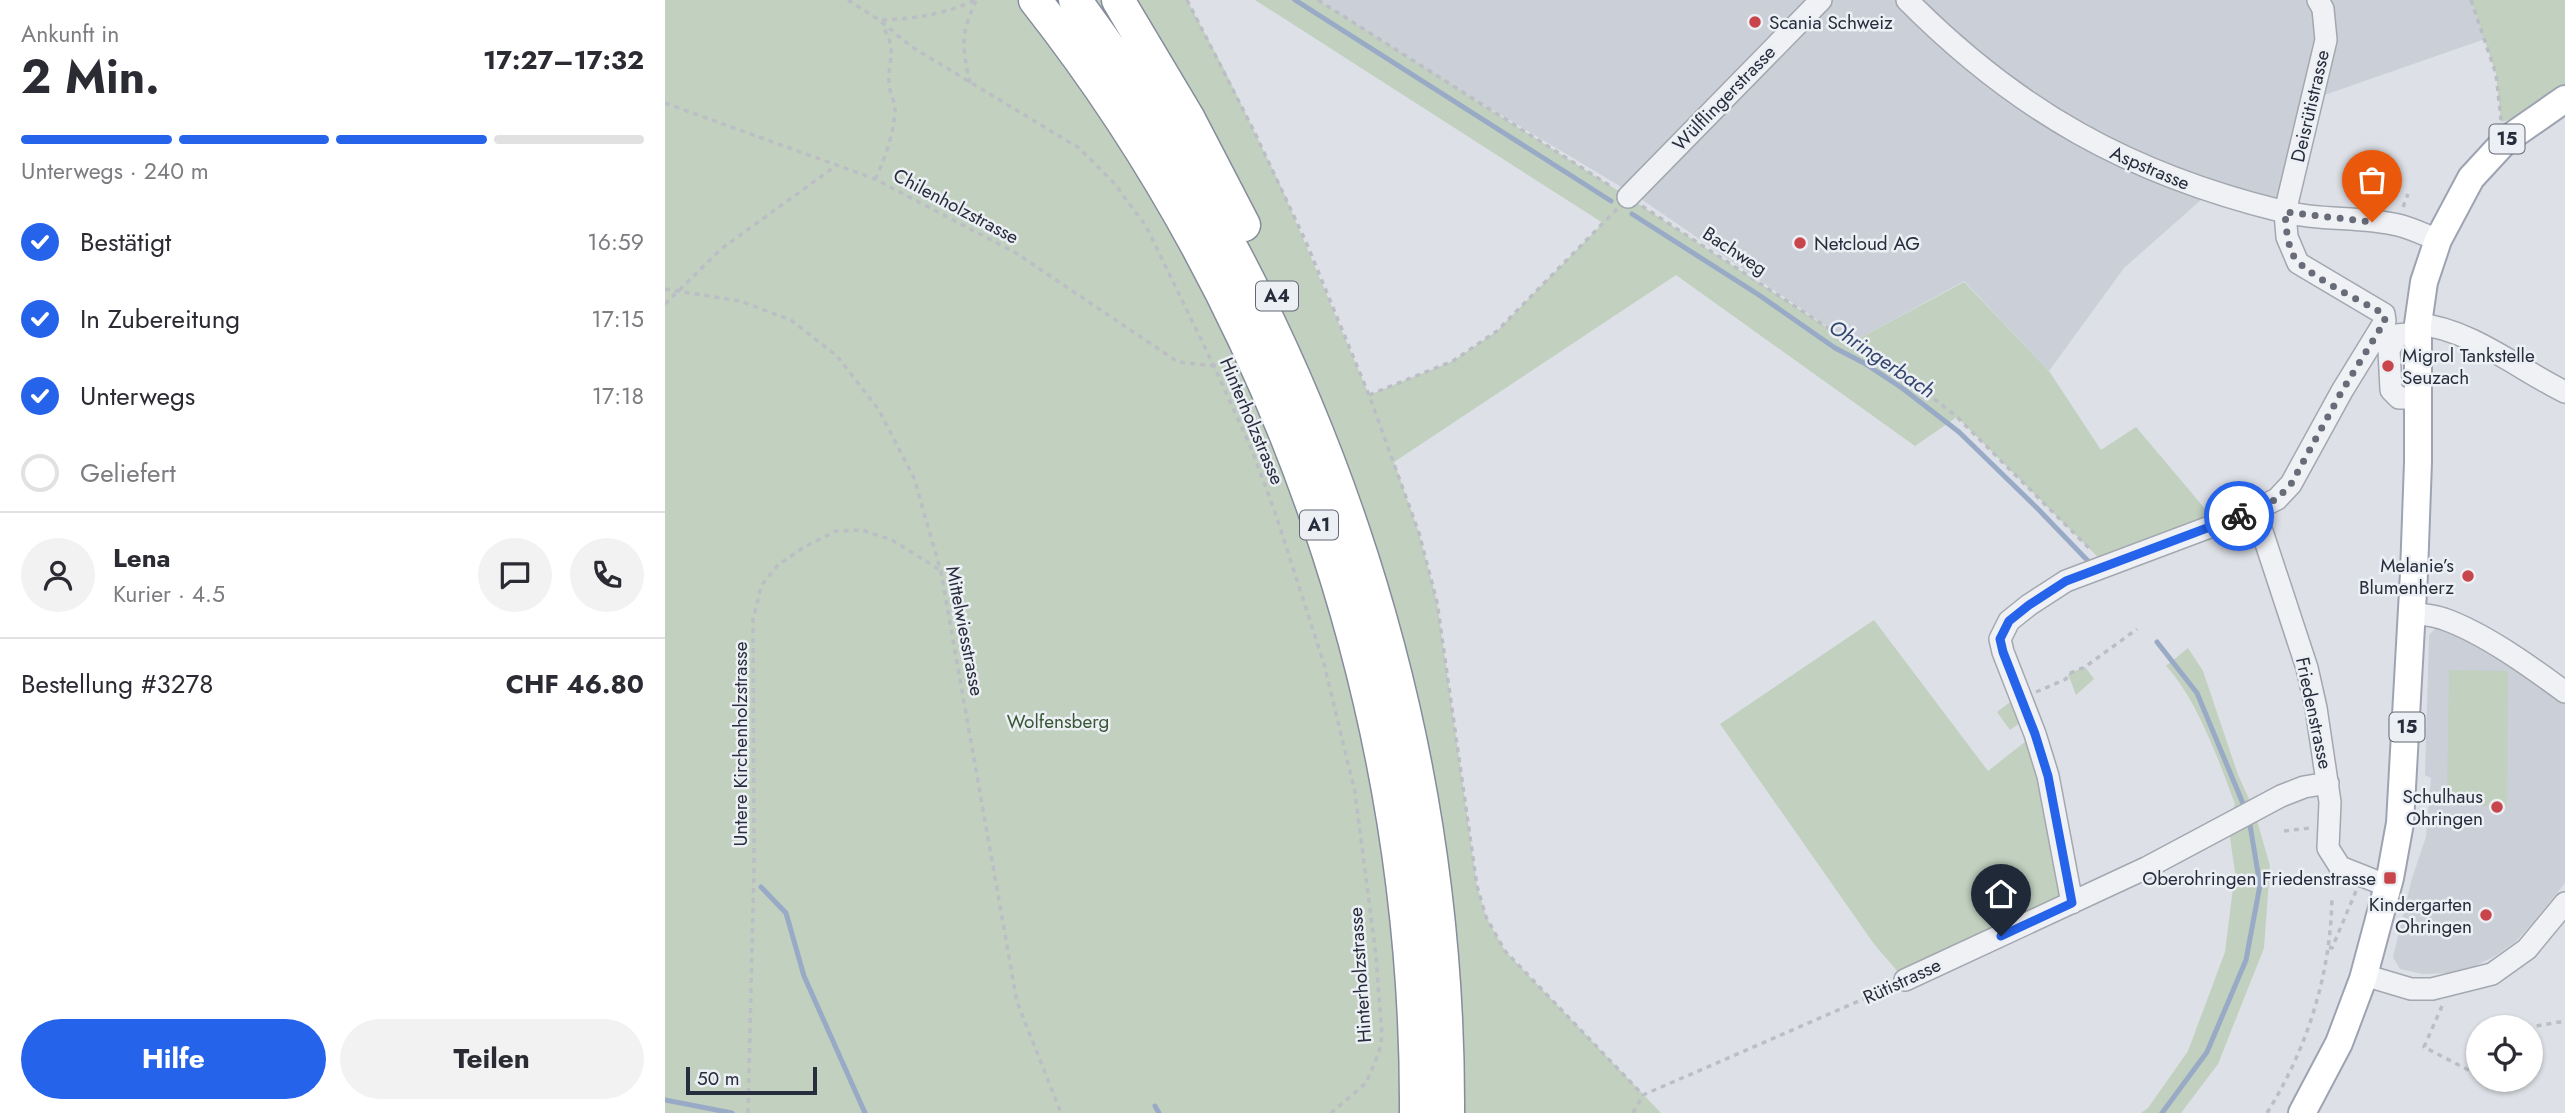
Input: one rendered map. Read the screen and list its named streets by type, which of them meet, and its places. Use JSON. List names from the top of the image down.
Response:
{
  "streets": {
    "highway": ["A4", "A1"],
    "main road": ["15"],
    "street": [
      "Wülflingerstrasse",
      "Deisrütistrasse",
      "Aspstrasse",
      "Friedenstrasse",
      "Rütistrasse"
    ],
    "path": [
      "Chilenholzstrasse",
      "Bachweg",
      "Hinterholzstrasse",
      "Mittelwiesstrasse",
      "Untere Kirchenholzstrasse"
    ]
  },
  "crossings": [
    ["Wülflingerstrasse", "Bachweg"],
    ["Deisrütistrasse", "Aspstrasse"],
    ["15", "Aspstrasse"],
    ["15", "Friedenstrasse"],
    ["Chilenholzstrasse", "Hinterholzstrasse"],
    ["A4", "A1"],
    ["Mittelwiesstrasse", "Untere Kirchenholzstrasse"],
    ["Friedenstrasse", "Rütistrasse"]
  ],
  "water": ["Ohringerbach"],
  "parks": ["Wolfensberg"],
  "places": {
    "other": [
      "Scania Schweiz",
      "Netcloud AG",
      "Migrol Tankstelle Seuzach",
      "Melanie’s Blumenherz",
      "Schulhaus Ohringen",
      "Kindergarten Ohringen"
    ],
    "transit": ["Oberohringen Friedenstrasse"]
  },
  "scale_bar": "50 m",
  "page": {
    "heading": ["2 Min.", "Ankunft in", "17:27–17:32"],
    "panel": [
      "Lena",
      "Kurier · 4.5",
      "Bestellung #3278",
      "CHF 46.80"
    ],
    "bar": "Unterwegs · 240 m",
    "list": [
      ["Bestätigt", "16:59"],
      ["In Zubereitung", "17:15"],
      ["Unterwegs", "17:18"],
      "Geliefert"
    ],
    "buttons": ["Hilfe", "Teilen"],
    "scale": "50 m"
  }
}
